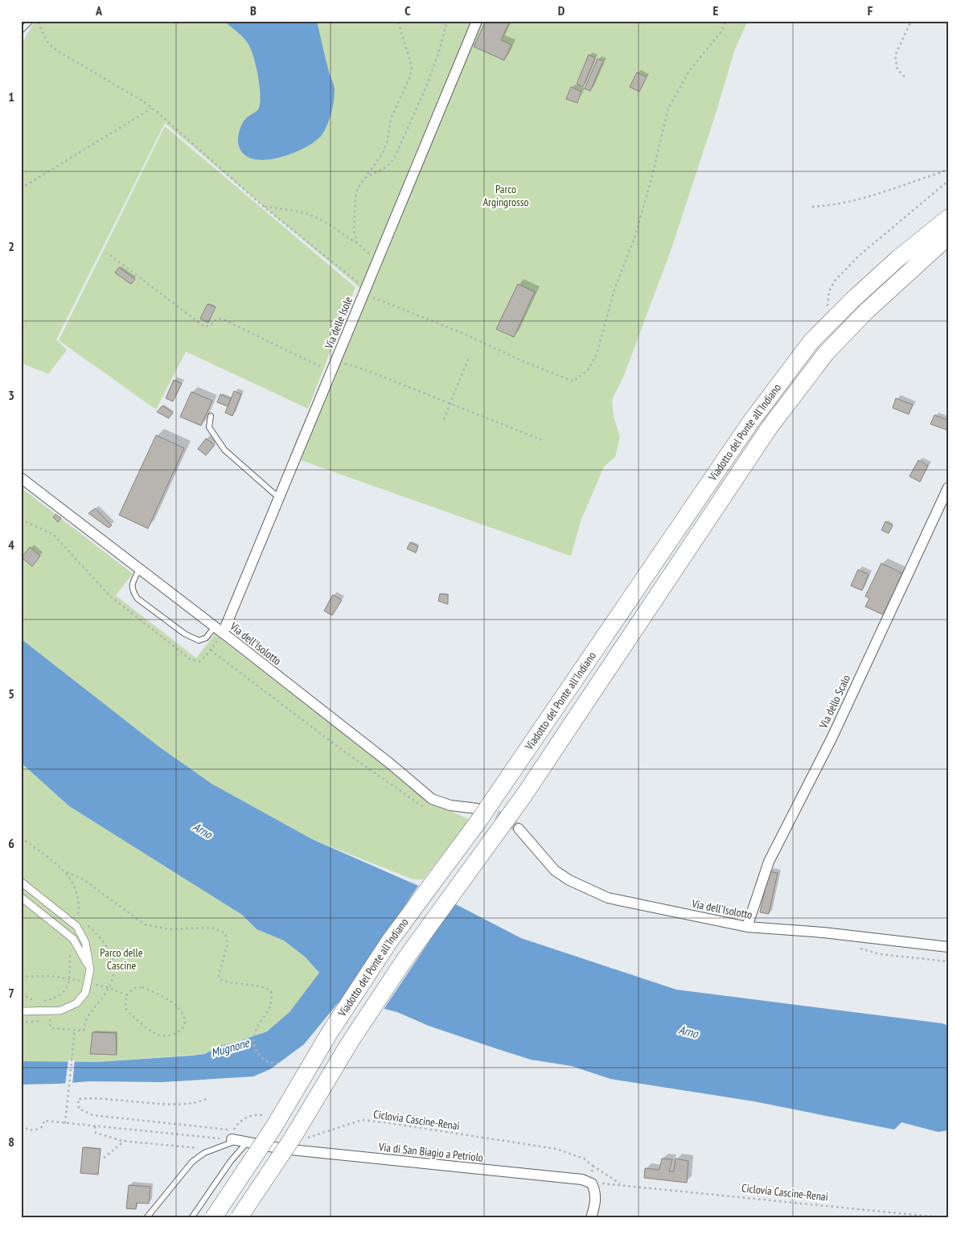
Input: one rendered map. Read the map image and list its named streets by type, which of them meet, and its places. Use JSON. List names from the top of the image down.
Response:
{
  "streets": {
    "highway": ["Viadotto del Ponte all'Indiano"],
    "street": [
      "Via delle Isole",
      "Via dell'Isolotto",
      "Via dello Scalo",
      "Via di San Biagio a Petriolo"
    ],
    "path": ["Ciclovia Cascine-Renai"]
  },
  "crossings": [
    ["Via delle Isole", "Via dell'Isolotto"],
    ["Via dell'Isolotto", "Via dello Scalo"],
    ["Ciclovia Cascine-Renai", "Via di San Biagio a Petriolo"]
  ],
  "water": ["Arno", "Mugnone"],
  "parks": ["Parco Argingrosso", "Parco delle Cascine"],
  "grid": {
    "columns": [
      "A",
      "B",
      "C",
      "D",
      "E",
      "F"
    ],
    "rows": [
      "1",
      "2",
      "3",
      "4",
      "5",
      "6",
      "7",
      "8"
    ]
  }
}
